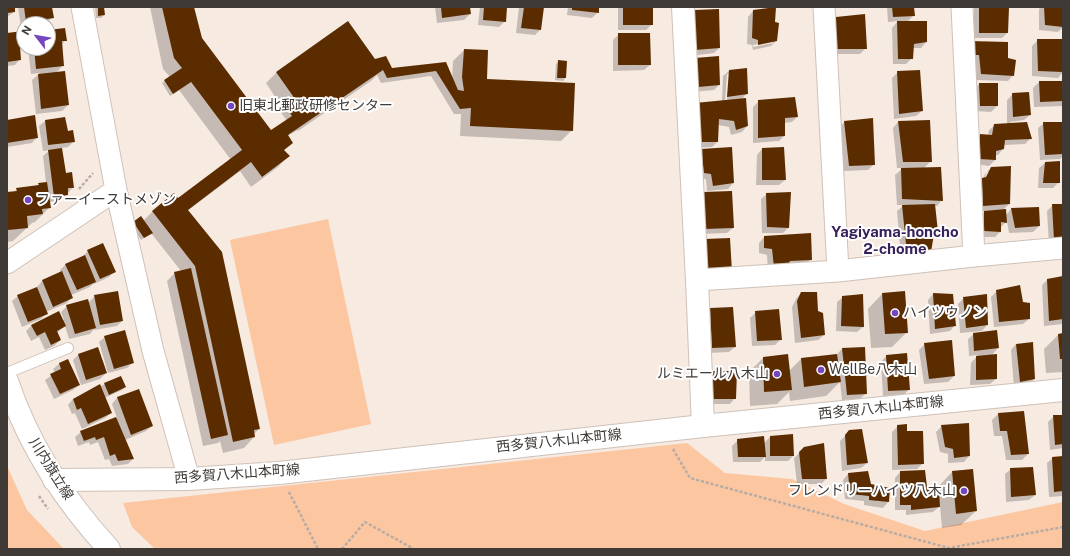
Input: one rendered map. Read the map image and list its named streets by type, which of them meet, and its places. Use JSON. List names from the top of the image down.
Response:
{
  "streets": {
    "street": ["西多賀八木山本町線", "川内旗立線"]
  },
  "crossings": [
    ["西多賀八木山本町線", "川内旗立線"]
  ],
  "districts": ["Yagiyama-honcho 2-chome"],
  "places": [
    "旧東北郵政研修センター",
    "ファーイーストメゾン",
    "ハイツウノン",
    "WellBe八木山",
    "ルミエール八木山",
    "フレンドリーハイツ八木山"
  ],
  "north": "top left"
}
